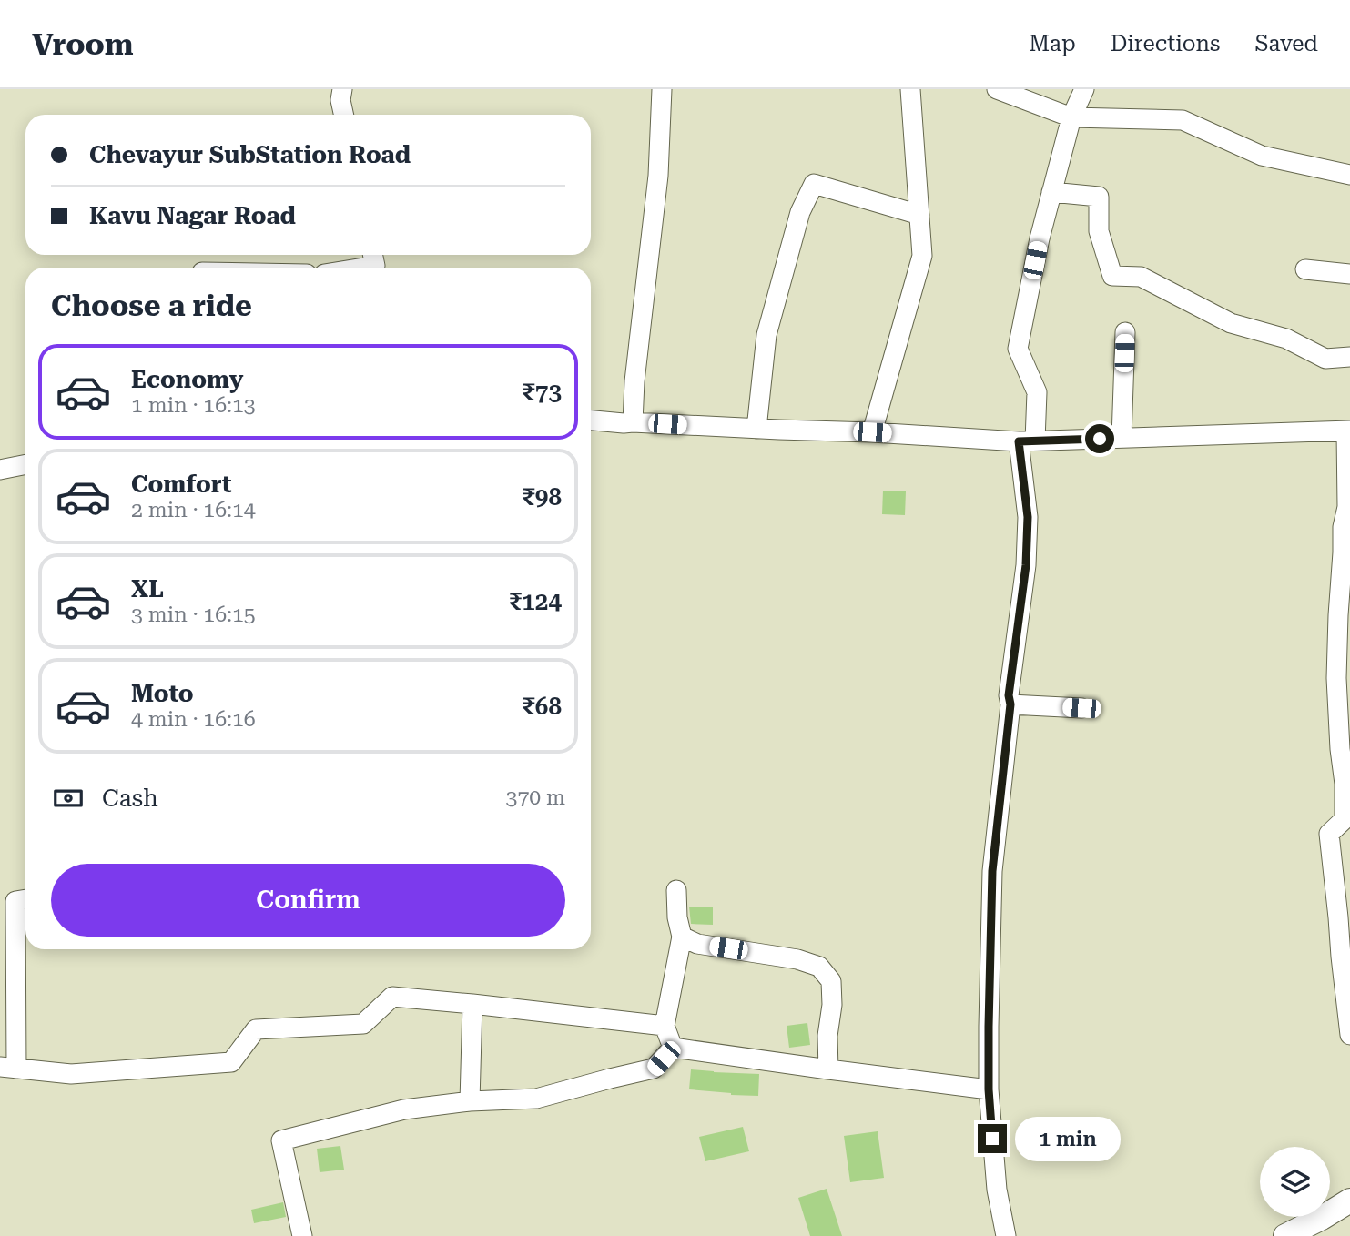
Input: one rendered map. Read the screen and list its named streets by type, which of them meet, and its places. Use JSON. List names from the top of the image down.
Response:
{
  "page": {
    "header": "Vroom",
    "nav": ["Map", "Directions", "Saved"],
    "banner": ["Chevayur SubStation Road", "Kavu Nagar Road"],
    "heading": "Choose a ride",
    "list": [
      {
        "name": "Economy",
        "note": "1 min · 16:13",
        "value": "₹73"
      },
      {
        "name": "Comfort",
        "note": "2 min · 16:14",
        "value": "₹98"
      },
      {
        "name": "XL",
        "note": "3 min · 16:15",
        "value": "₹124"
      },
      {
        "name": "Moto",
        "note": "4 min · 16:16",
        "value": "₹68"
      }
    ],
    "pay": ["Cash", "370 m"],
    "buttons": "Confirm",
    "bubble": "1 min"
  }
}
